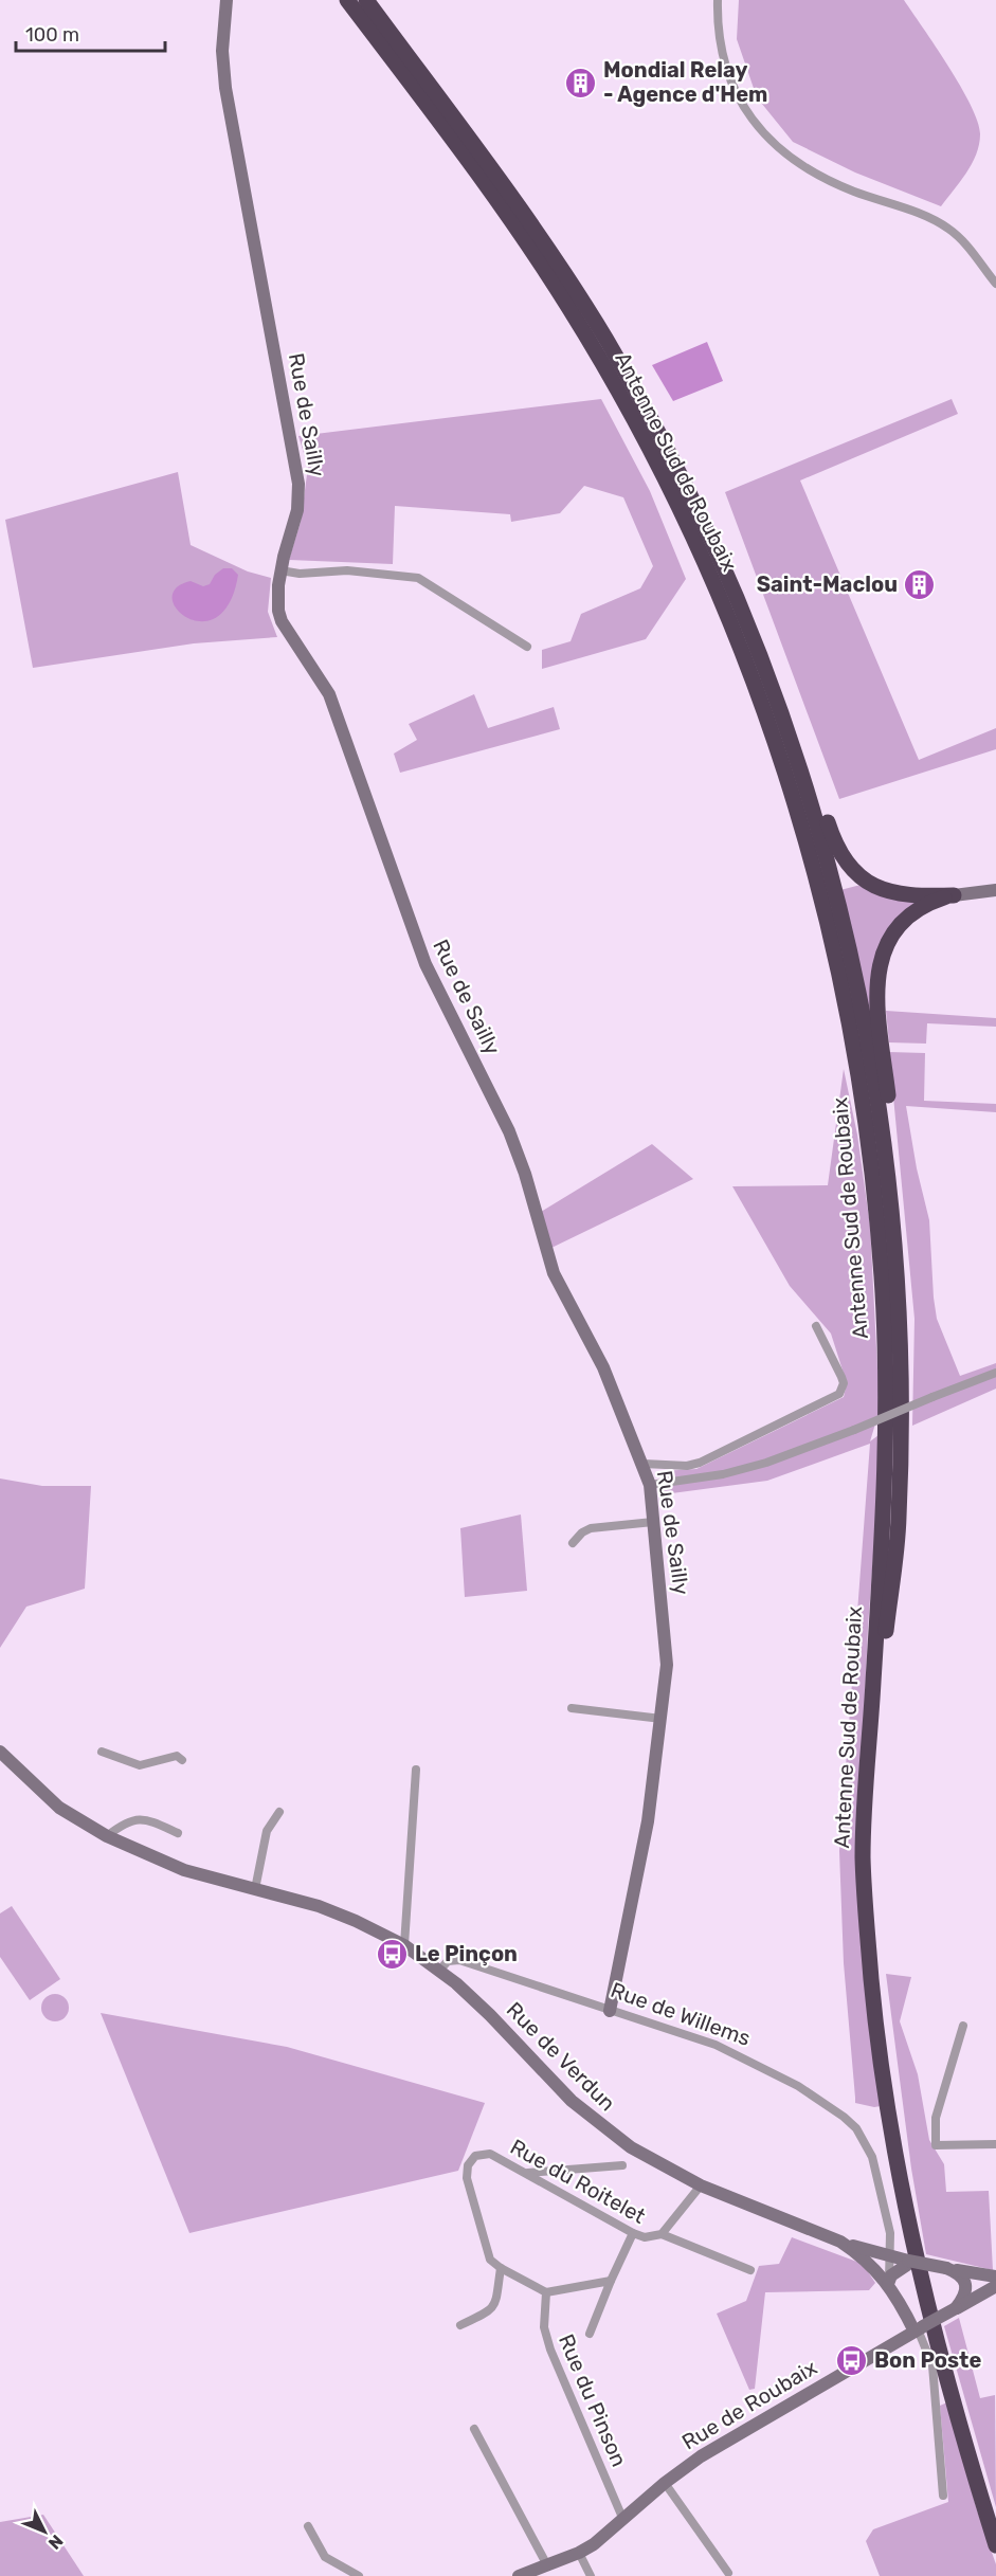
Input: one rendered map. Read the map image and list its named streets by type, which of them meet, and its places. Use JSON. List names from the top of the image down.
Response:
{
  "streets": {
    "highway": ["Antenne Sud de Roubaix"],
    "street": [
      "Rue de Sailly",
      "Rue de Willems",
      "Rue de Verdun",
      "Rue du Roitelet",
      "Rue du Pinson",
      "Rue de Roubaix"
    ]
  },
  "crossings": [
    ["Rue de Sailly", "Rue de Willems"],
    ["Rue de Willems", "Rue de Verdun"],
    ["Rue de Willems", "Rue de Roubaix"],
    ["Rue de Verdun", "Rue du Roitelet"],
    ["Rue de Verdun", "Rue de Roubaix"],
    ["Rue du Roitelet", "Rue du Pinson"],
    ["Rue du Pinson", "Rue de Roubaix"]
  ],
  "places": {
    "building": ["Mondial Relay - Agence d'Hem", "Saint-Maclou"],
    "bus stop": ["Le Pinçon", "Bon Poste"]
  },
  "scale_bar": "100 m",
  "north": "bottom right"
}
